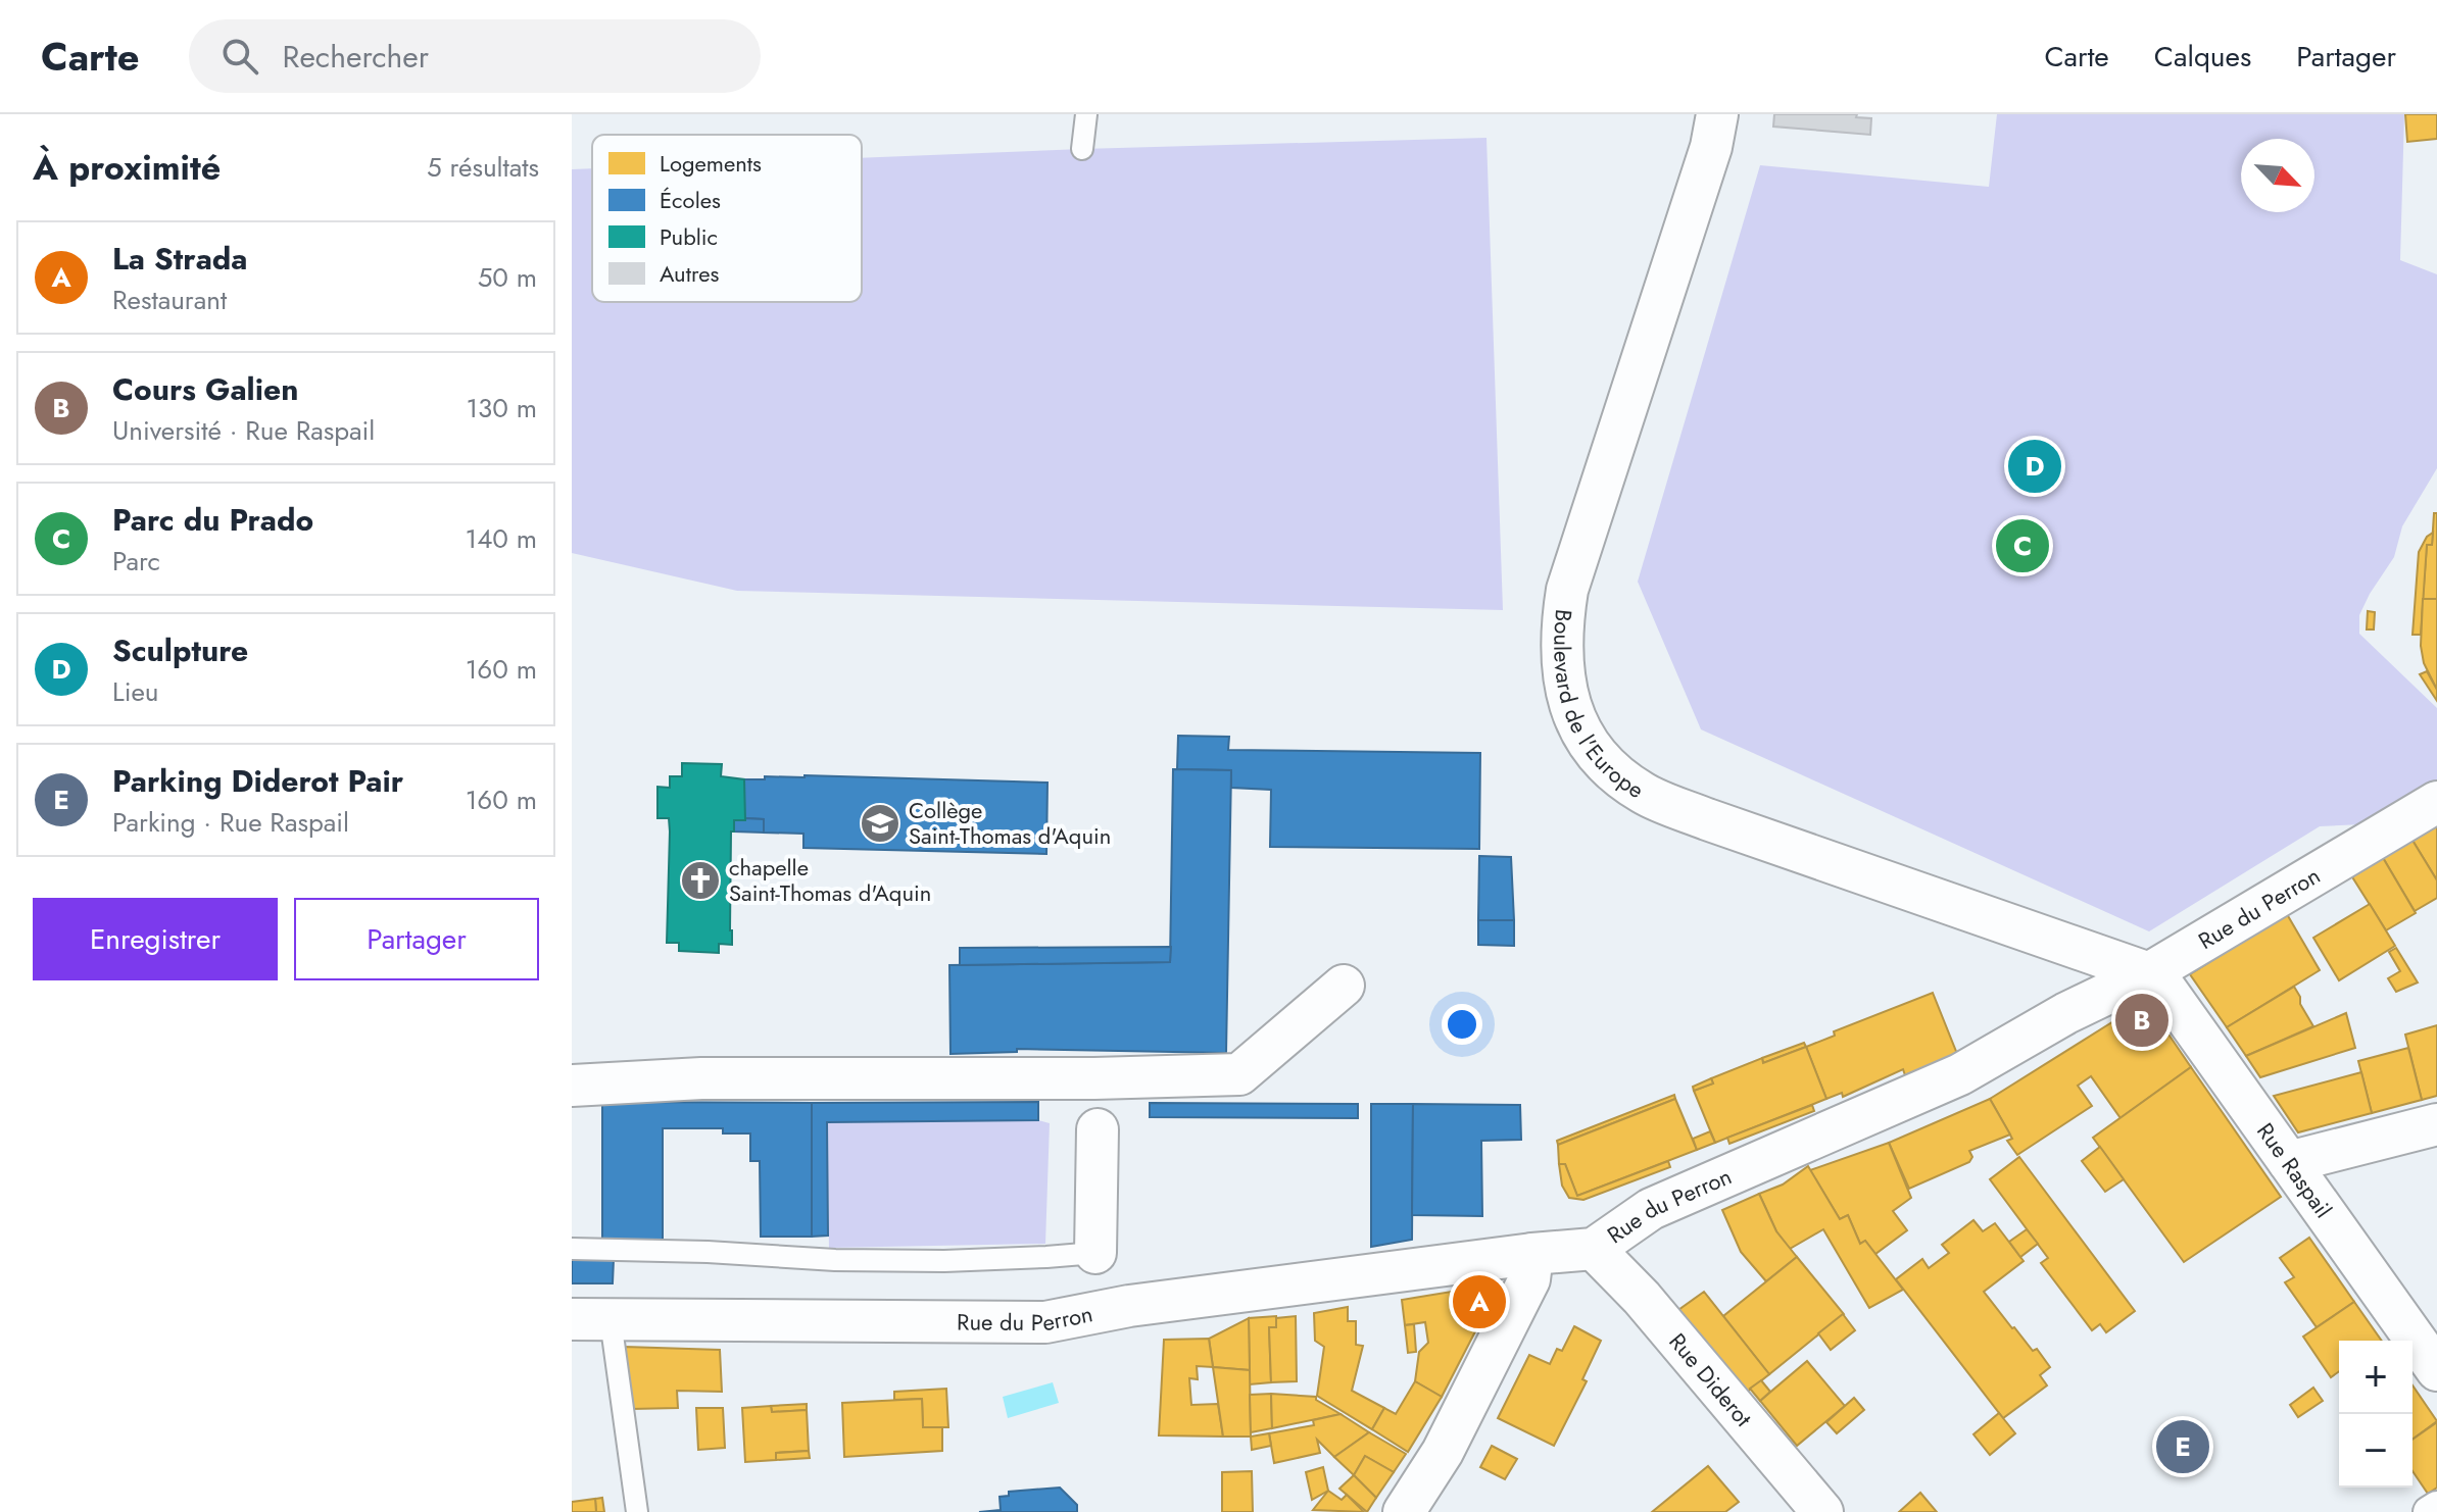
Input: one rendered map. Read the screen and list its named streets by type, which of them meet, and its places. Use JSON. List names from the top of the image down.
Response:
{
  "streets": {
    "street": [
      "Boulevard de l'Europe",
      "Rue du Perron",
      "Rue Raspail",
      "Rue Diderot"
    ]
  },
  "crossings": [
    ["Boulevard de l'Europe", "Rue du Perron"],
    ["Boulevard de l'Europe", "Rue Raspail"],
    ["Rue du Perron", "Rue Raspail"],
    ["Rue du Perron", "Rue Diderot"]
  ],
  "places": {
    "school or university": ["Collège Saint-Thomas d'Aquin"],
    "church": ["chapelle Saint-Thomas d'Aquin"]
  },
  "legend": [
    "Logements",
    "Écoles",
    "Public",
    "Autres"
  ],
  "north": "bottom right",
  "page": {
    "header": "Carte",
    "search": "Rechercher",
    "nav": ["Carte", "Calques", "Partager"],
    "heading": ["À proximité", "5 résultats"],
    "list": [
      {
        "mark": "A",
        "name": "La Strada",
        "note": "Restaurant",
        "value": "50 m"
      },
      {
        "mark": "B",
        "name": "Cours Galien",
        "note": "Université · Rue Raspail",
        "value": "130 m"
      },
      {
        "mark": "C",
        "name": "Parc du Prado",
        "note": "Parc",
        "value": "140 m"
      },
      {
        "mark": "D",
        "name": "Sculpture",
        "note": "Lieu",
        "value": "160 m"
      },
      {
        "mark": "E",
        "name": "Parking Diderot Pair",
        "note": "Parking · Rue Raspail",
        "value": "160 m"
      }
    ],
    "pins": [
      "D",
      "C",
      "B",
      "A",
      "E"
    ],
    "buttons": ["Enregistrer", "Partager"],
    "map_buttons": ["+", "−"]
  }
}
